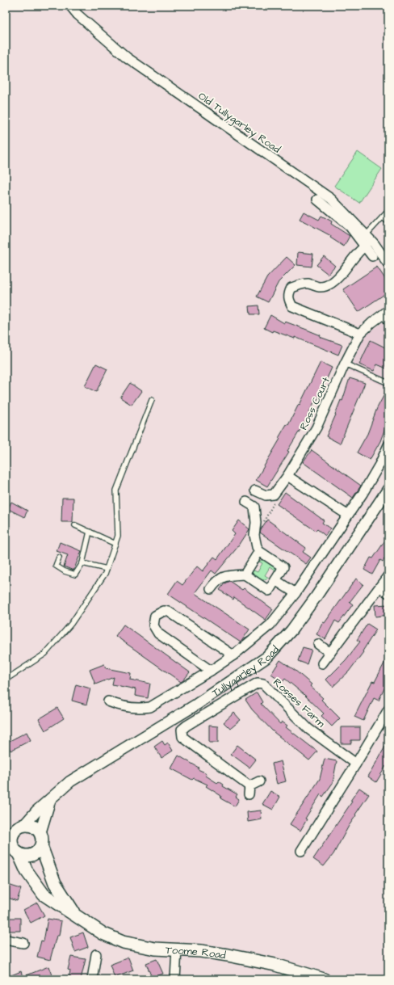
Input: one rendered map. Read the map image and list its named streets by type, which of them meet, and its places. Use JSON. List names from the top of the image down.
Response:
{
  "streets": {
    "main road": ["Toome Road"],
    "street": [
      "Old Tullygarley Road",
      "Ross Court",
      "Tullygarley Road",
      "Rosses Farm"
    ]
  },
  "crossings": [
    ["Tullygarley Road", "Toome Road"]
  ]
}
